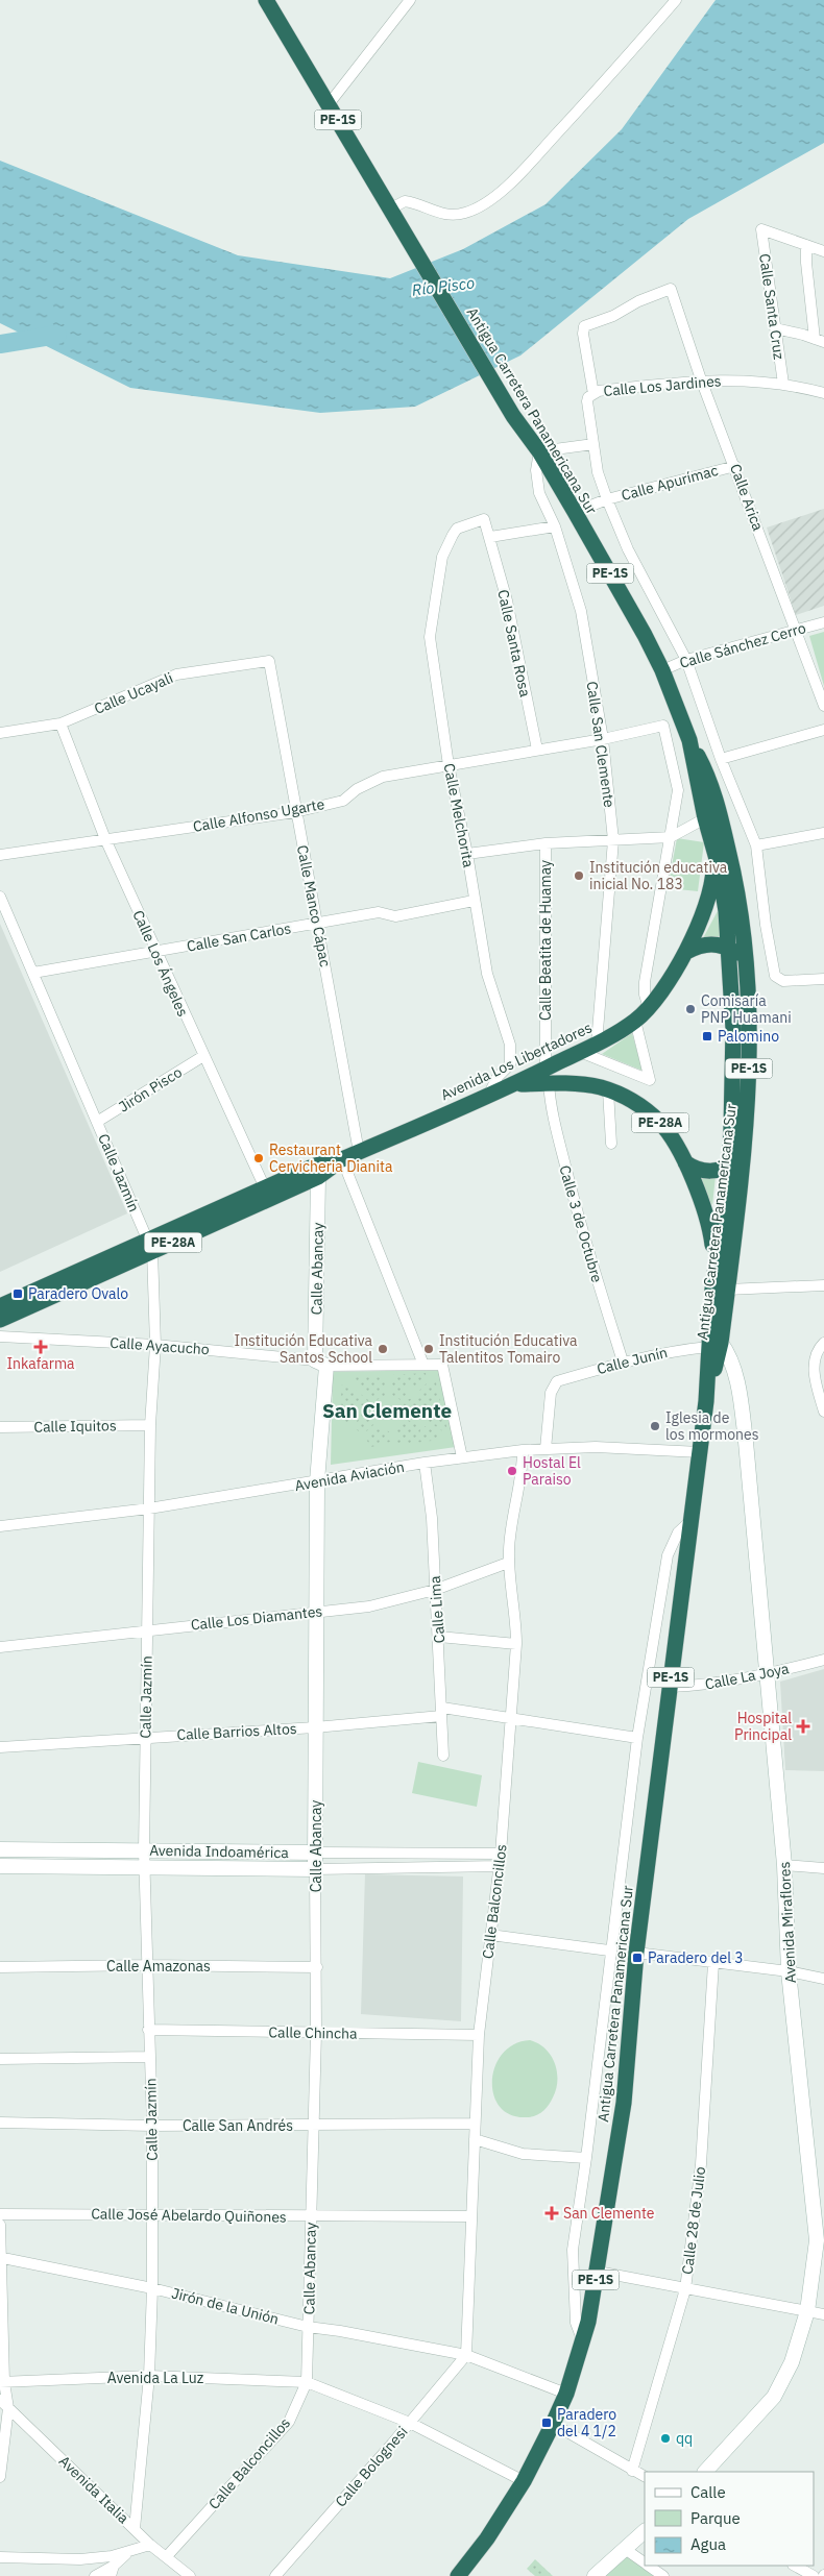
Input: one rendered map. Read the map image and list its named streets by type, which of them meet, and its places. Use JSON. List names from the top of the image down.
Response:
{
  "streets": {
    "highway": [
      "PE-1S",
      "Antigua Carretera Panamericana Sur",
      "Avenida Los Libertadores",
      "PE-28A"
    ],
    "street": [
      "Calle Santa Cruz",
      "Calle Los Jardines",
      "Calle Apurímac",
      "Calle Arica",
      "Calle Santa Rosa",
      "Calle Sánchez Cerro",
      "Calle Ucayali",
      "Calle San Clemente",
      "Calle Alfonso Ugarte",
      "Calle Melchorita",
      "Calle Manco Cápac",
      "Calle San Carlos",
      "Calle Beatita de Huamay",
      "Calle Los Ángeles",
      "Jirón Pisco",
      "Calle Jazmín",
      "Calle 3 de Octubre",
      "Calle Abancay",
      "Calle Ayacucho",
      "Calle Junín",
      "Calle Iquitos",
      "Avenida Aviación",
      "Calle Lima",
      "Calle Los Diamantes",
      "Calle La Joya",
      "Calle Barrios Altos",
      "Avenida Indoamérica",
      "Calle Balconcillos",
      "Avenida Miraflores",
      "Calle Amazonas",
      "Calle Chincha",
      "Calle San Andrés",
      "Calle José Abelardo Quiñones",
      "Calle 28 de Julio",
      "Jirón de la Unión",
      "Avenida La Luz",
      "Calle Bolognesi",
      "Avenida Italia"
    ]
  },
  "crossings": [
    ["Calle Santa Cruz", "Calle Los Jardines"],
    ["Calle Los Jardines", "Calle Arica"],
    ["Antigua Carretera Panamericana Sur", "Calle Apurímac"],
    ["Antigua Carretera Panamericana Sur", "Calle Sánchez Cerro"],
    ["Antigua Carretera Panamericana Sur", "Calle San Clemente"],
    ["Antigua Carretera Panamericana Sur", "Avenida Los Libertadores"],
    ["Antigua Carretera Panamericana Sur", "PE-28A"],
    ["Antigua Carretera Panamericana Sur", "Calle Junín"],
    ["Antigua Carretera Panamericana Sur", "Avenida Aviación"],
    ["Antigua Carretera Panamericana Sur", "Calle La Joya"],
    ["Antigua Carretera Panamericana Sur", "Avenida Miraflores"],
    ["Antigua Carretera Panamericana Sur", "Jirón de la Unión"],
    ["Antigua Carretera Panamericana Sur", "Avenida La Luz"],
    ["Calle Apurímac", "Calle Arica"],
    ["Calle Arica", "Calle Sánchez Cerro"],
    ["Calle Santa Rosa", "Calle Alfonso Ugarte"],
    ["Calle Santa Rosa", "Calle Melchorita"],
    ["Calle Ucayali", "Calle Manco Cápac"],
    ["Calle Ucayali", "Calle Los Ángeles"],
    ["Calle San Clemente", "Calle Alfonso Ugarte"],
    ["Calle San Clemente", "Avenida Los Libertadores"],
    ["Calle Alfonso Ugarte", "Calle Melchorita"],
    ["Calle Alfonso Ugarte", "Calle Manco Cápac"],
    ["Calle Alfonso Ugarte", "Calle Los Ángeles"],
    ["Calle Melchorita", "Calle San Carlos"],
    ["Calle Melchorita", "Avenida Los Libertadores"],
    ["Calle Manco Cápac", "Calle San Carlos"],
    ["Calle Manco Cápac", "Avenida Los Libertadores"],
    ["Calle San Carlos", "Calle Los Ángeles"],
    ["Calle San Carlos", "Calle Jazmín"],
    ["Calle Beatita de Huamay", "Avenida Los Libertadores"],
    ["Calle Beatita de Huamay", "PE-28A"],
    ["Calle Beatita de Huamay", "Calle 3 de Octubre"],
    ["Calle Los Ángeles", "Avenida Los Libertadores"],
    ["Calle Los Ángeles", "Jirón Pisco"],
    ["Avenida Los Libertadores", "PE-28A"],
    ["Avenida Los Libertadores", "Calle Jazmín"],
    ["Avenida Los Libertadores", "Calle 3 de Octubre"],
    ["Avenida Los Libertadores", "Calle Abancay"],
    ["Jirón Pisco", "Calle Jazmín"],
    ["PE-28A", "Calle 3 de Octubre"],
    ["Calle Jazmín", "Calle Ayacucho"],
    ["Calle Jazmín", "Calle Iquitos"],
    ["Calle Jazmín", "Avenida Aviación"],
    ["Calle Jazmín", "Calle Los Diamantes"],
    ["Calle Jazmín", "Calle Barrios Altos"],
    ["Calle Jazmín", "Avenida Indoamérica"],
    ["Calle Jazmín", "Calle Amazonas"],
    ["Calle Jazmín", "Calle Chincha"],
    ["Calle Jazmín", "Calle San Andrés"],
    ["Calle Jazmín", "Calle José Abelardo Quiñones"],
    ["Calle Jazmín", "Jirón de la Unión"],
    ["Calle Jazmín", "Avenida La Luz"],
    ["Calle Jazmín", "Avenida Italia"],
    ["Calle 3 de Octubre", "Calle Junín"],
    ["Calle Abancay", "Calle Ayacucho"],
    ["Calle Abancay", "Avenida Aviación"],
    ["Calle Abancay", "Calle Los Diamantes"],
    ["Calle Abancay", "Calle Barrios Altos"],
    ["Calle Abancay", "Avenida Indoamérica"],
    ["Calle Abancay", "Calle Balconcillos"],
    ["Calle Abancay", "Calle Amazonas"],
    ["Calle Abancay", "Calle Chincha"],
    ["Calle Abancay", "Calle San Andrés"],
    ["Calle Abancay", "Calle José Abelardo Quiñones"],
    ["Calle Abancay", "Jirón de la Unión"],
    ["Calle Ayacucho", "Avenida Aviación"],
    ["Calle Junín", "Avenida Aviación"],
    ["Calle Junín", "Avenida Miraflores"],
    ["Avenida Aviación", "Calle Lima"],
    ["Avenida Aviación", "Calle Balconcillos"],
    ["Calle Lima", "Calle Los Diamantes"],
    ["Calle Lima", "Calle Barrios Altos"],
    ["Calle Los Diamantes", "Calle Balconcillos"],
    ["Calle La Joya", "Avenida Miraflores"],
    ["Calle Barrios Altos", "Calle Balconcillos"],
    ["Avenida Indoamérica", "Calle Balconcillos"],
    ["Calle Balconcillos", "Calle Chincha"],
    ["Calle Balconcillos", "Calle San Andrés"],
    ["Calle Balconcillos", "Calle José Abelardo Quiñones"],
    ["Calle Balconcillos", "Jirón de la Unión"],
    ["Calle Balconcillos", "Avenida La Luz"],
    ["Calle Balconcillos", "Calle Bolognesi"],
    ["Calle Balconcillos", "Avenida Italia"],
    ["Jirón de la Unión", "Calle Bolognesi"],
    ["Avenida La Luz", "Calle Bolognesi"]
  ],
  "districts": ["San Clemente"],
  "water": ["Río Pisco"],
  "places": {
    "other": [
      "Institución educativa inicial No. 183",
      "Comisaría PNP Huamani",
      "Restaurant Cervicheria Dianita",
      "Institución Educativa Santos School",
      "Institución Educativa Talentitos Tomairo",
      "Iglesia de los mormones",
      "Hostal El Paraiso",
      "qq"
    ],
    "transit": [
      "Palomino",
      "Paradero Ovalo",
      "Paradero del 3",
      "Paradero del 4 1/2"
    ],
    "health": ["Inkafarma", "Hospital Principal", "San Clemente"]
  },
  "legend": ["Calle", "Parque", "Agua"]
}
